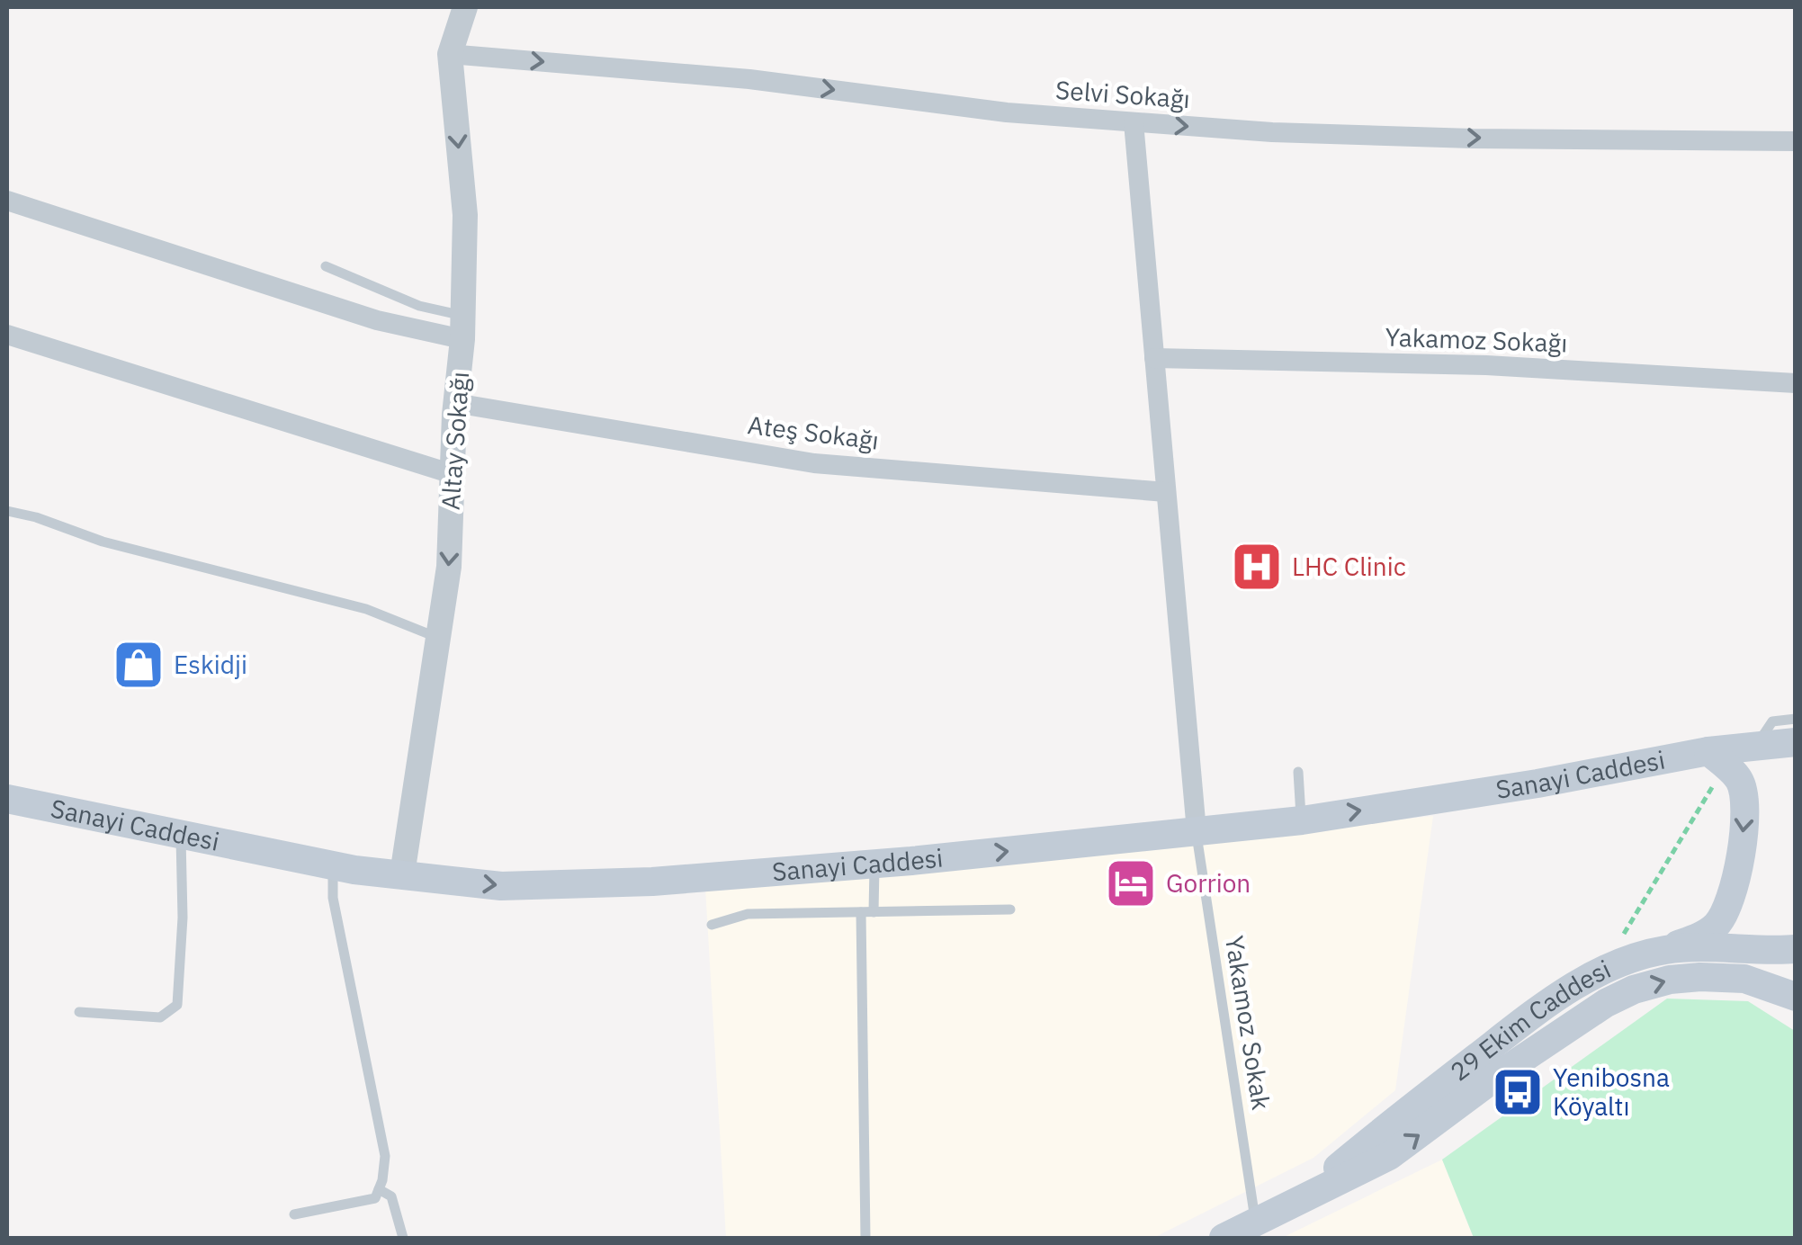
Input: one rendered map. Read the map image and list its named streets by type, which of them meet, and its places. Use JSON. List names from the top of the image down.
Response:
{
  "streets": {
    "main road": ["Sanayi Caddesi", "29 Ekim Caddesi"],
    "street": [
      "Selvi Sokağı",
      "Yakamoz Sokağı",
      "Ateş Sokağı",
      "Altay Sokağı"
    ],
    "lane": ["Yakamoz Sokak"]
  },
  "crossings": [
    ["Selvi Sokağı", "Altay Sokağı"],
    ["Ateş Sokağı", "Altay Sokağı"],
    ["Altay Sokağı", "Sanayi Caddesi"],
    ["Sanayi Caddesi", "Yakamoz Sokak"],
    ["Yakamoz Sokak", "29 Ekim Caddesi"]
  ],
  "one_way": ["Selvi Sokağı", "Altay Sokağı", "Sanayi Caddesi"],
  "places": {
    "hospital": ["LHC Clinic"],
    "shop": ["Eskidji"],
    "hotel": ["Gorrion"],
    "bus stop": ["Yenibosna Köyaltı"]
  }
}
